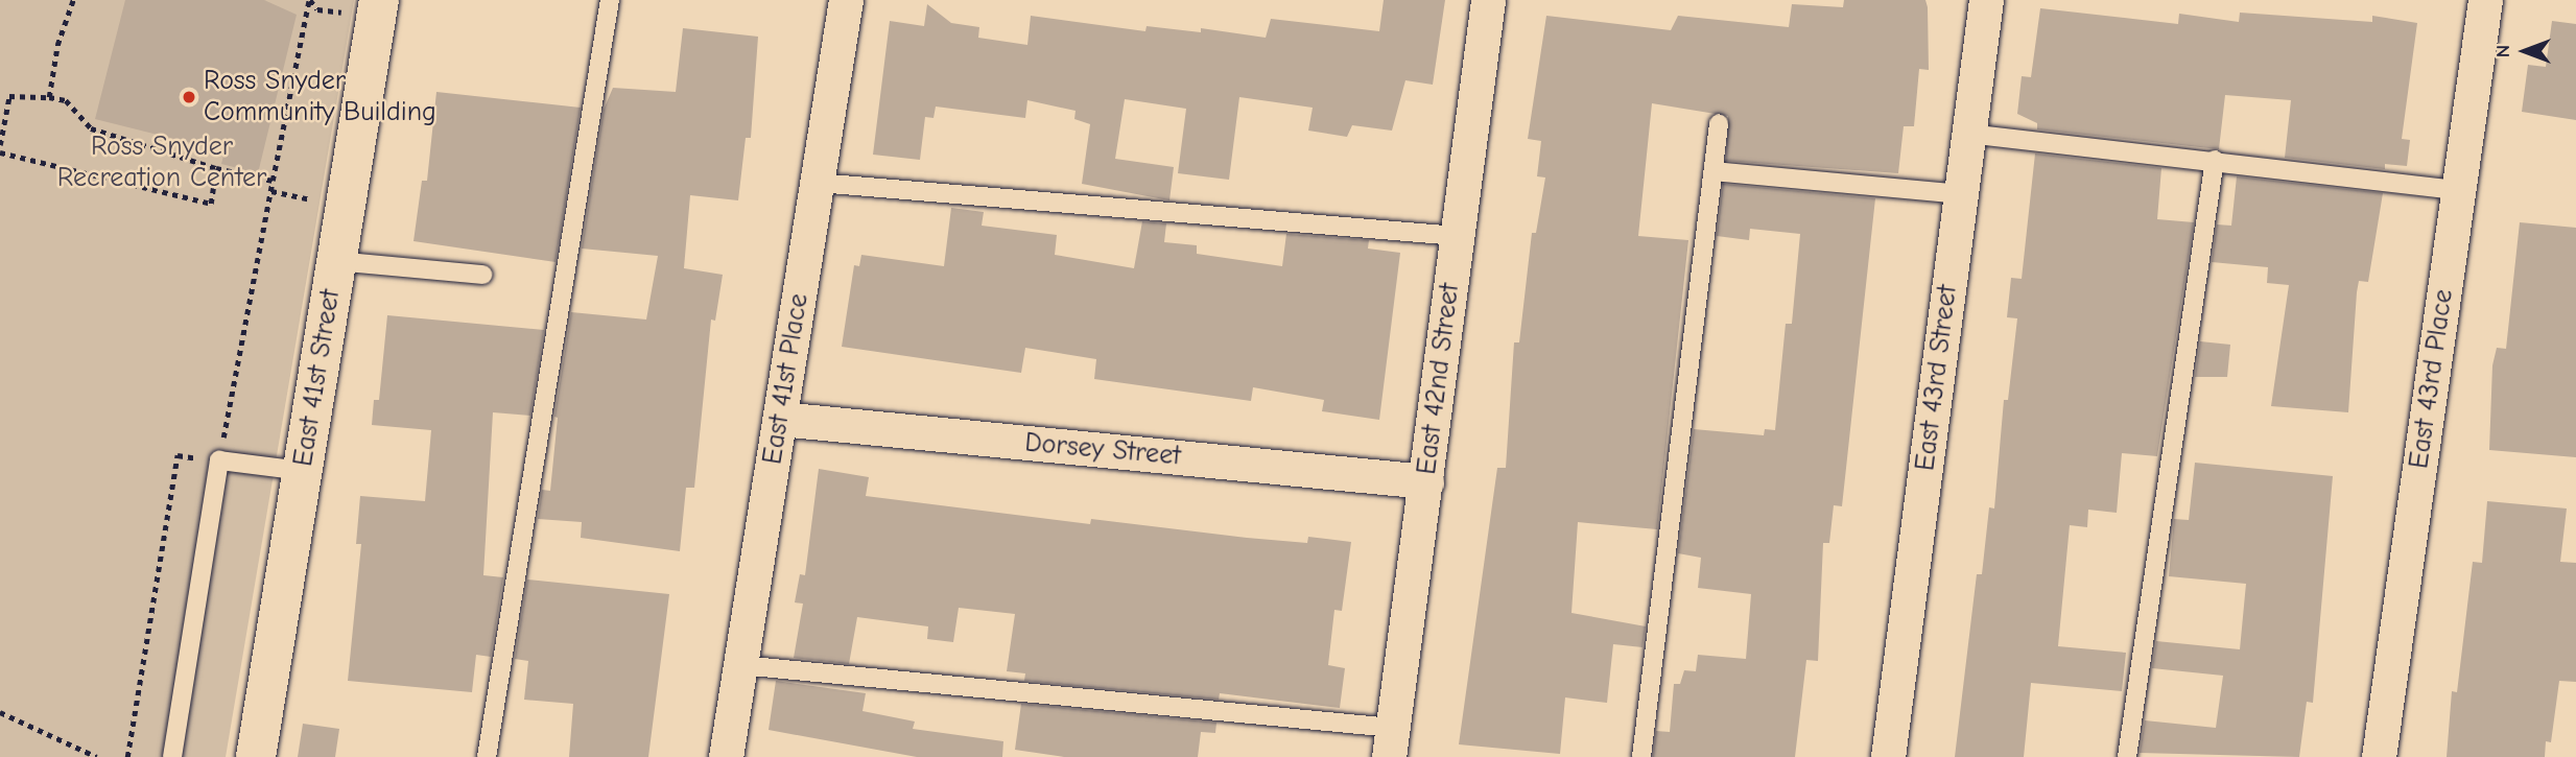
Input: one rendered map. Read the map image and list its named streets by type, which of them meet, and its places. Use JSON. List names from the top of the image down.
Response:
{
  "streets": {
    "street": [
      "East 41st Street",
      "East 43rd Street",
      "East 41st Place",
      "East 42nd Street",
      "East 43rd Place",
      "Dorsey Street"
    ]
  },
  "crossings": [
    ["East 41st Place", "Dorsey Street"],
    ["East 42nd Street", "Dorsey Street"]
  ],
  "parks": ["Ross Snyder Recreation Center"],
  "places": ["Ross Snyder Community Building"],
  "north": "left"
}
